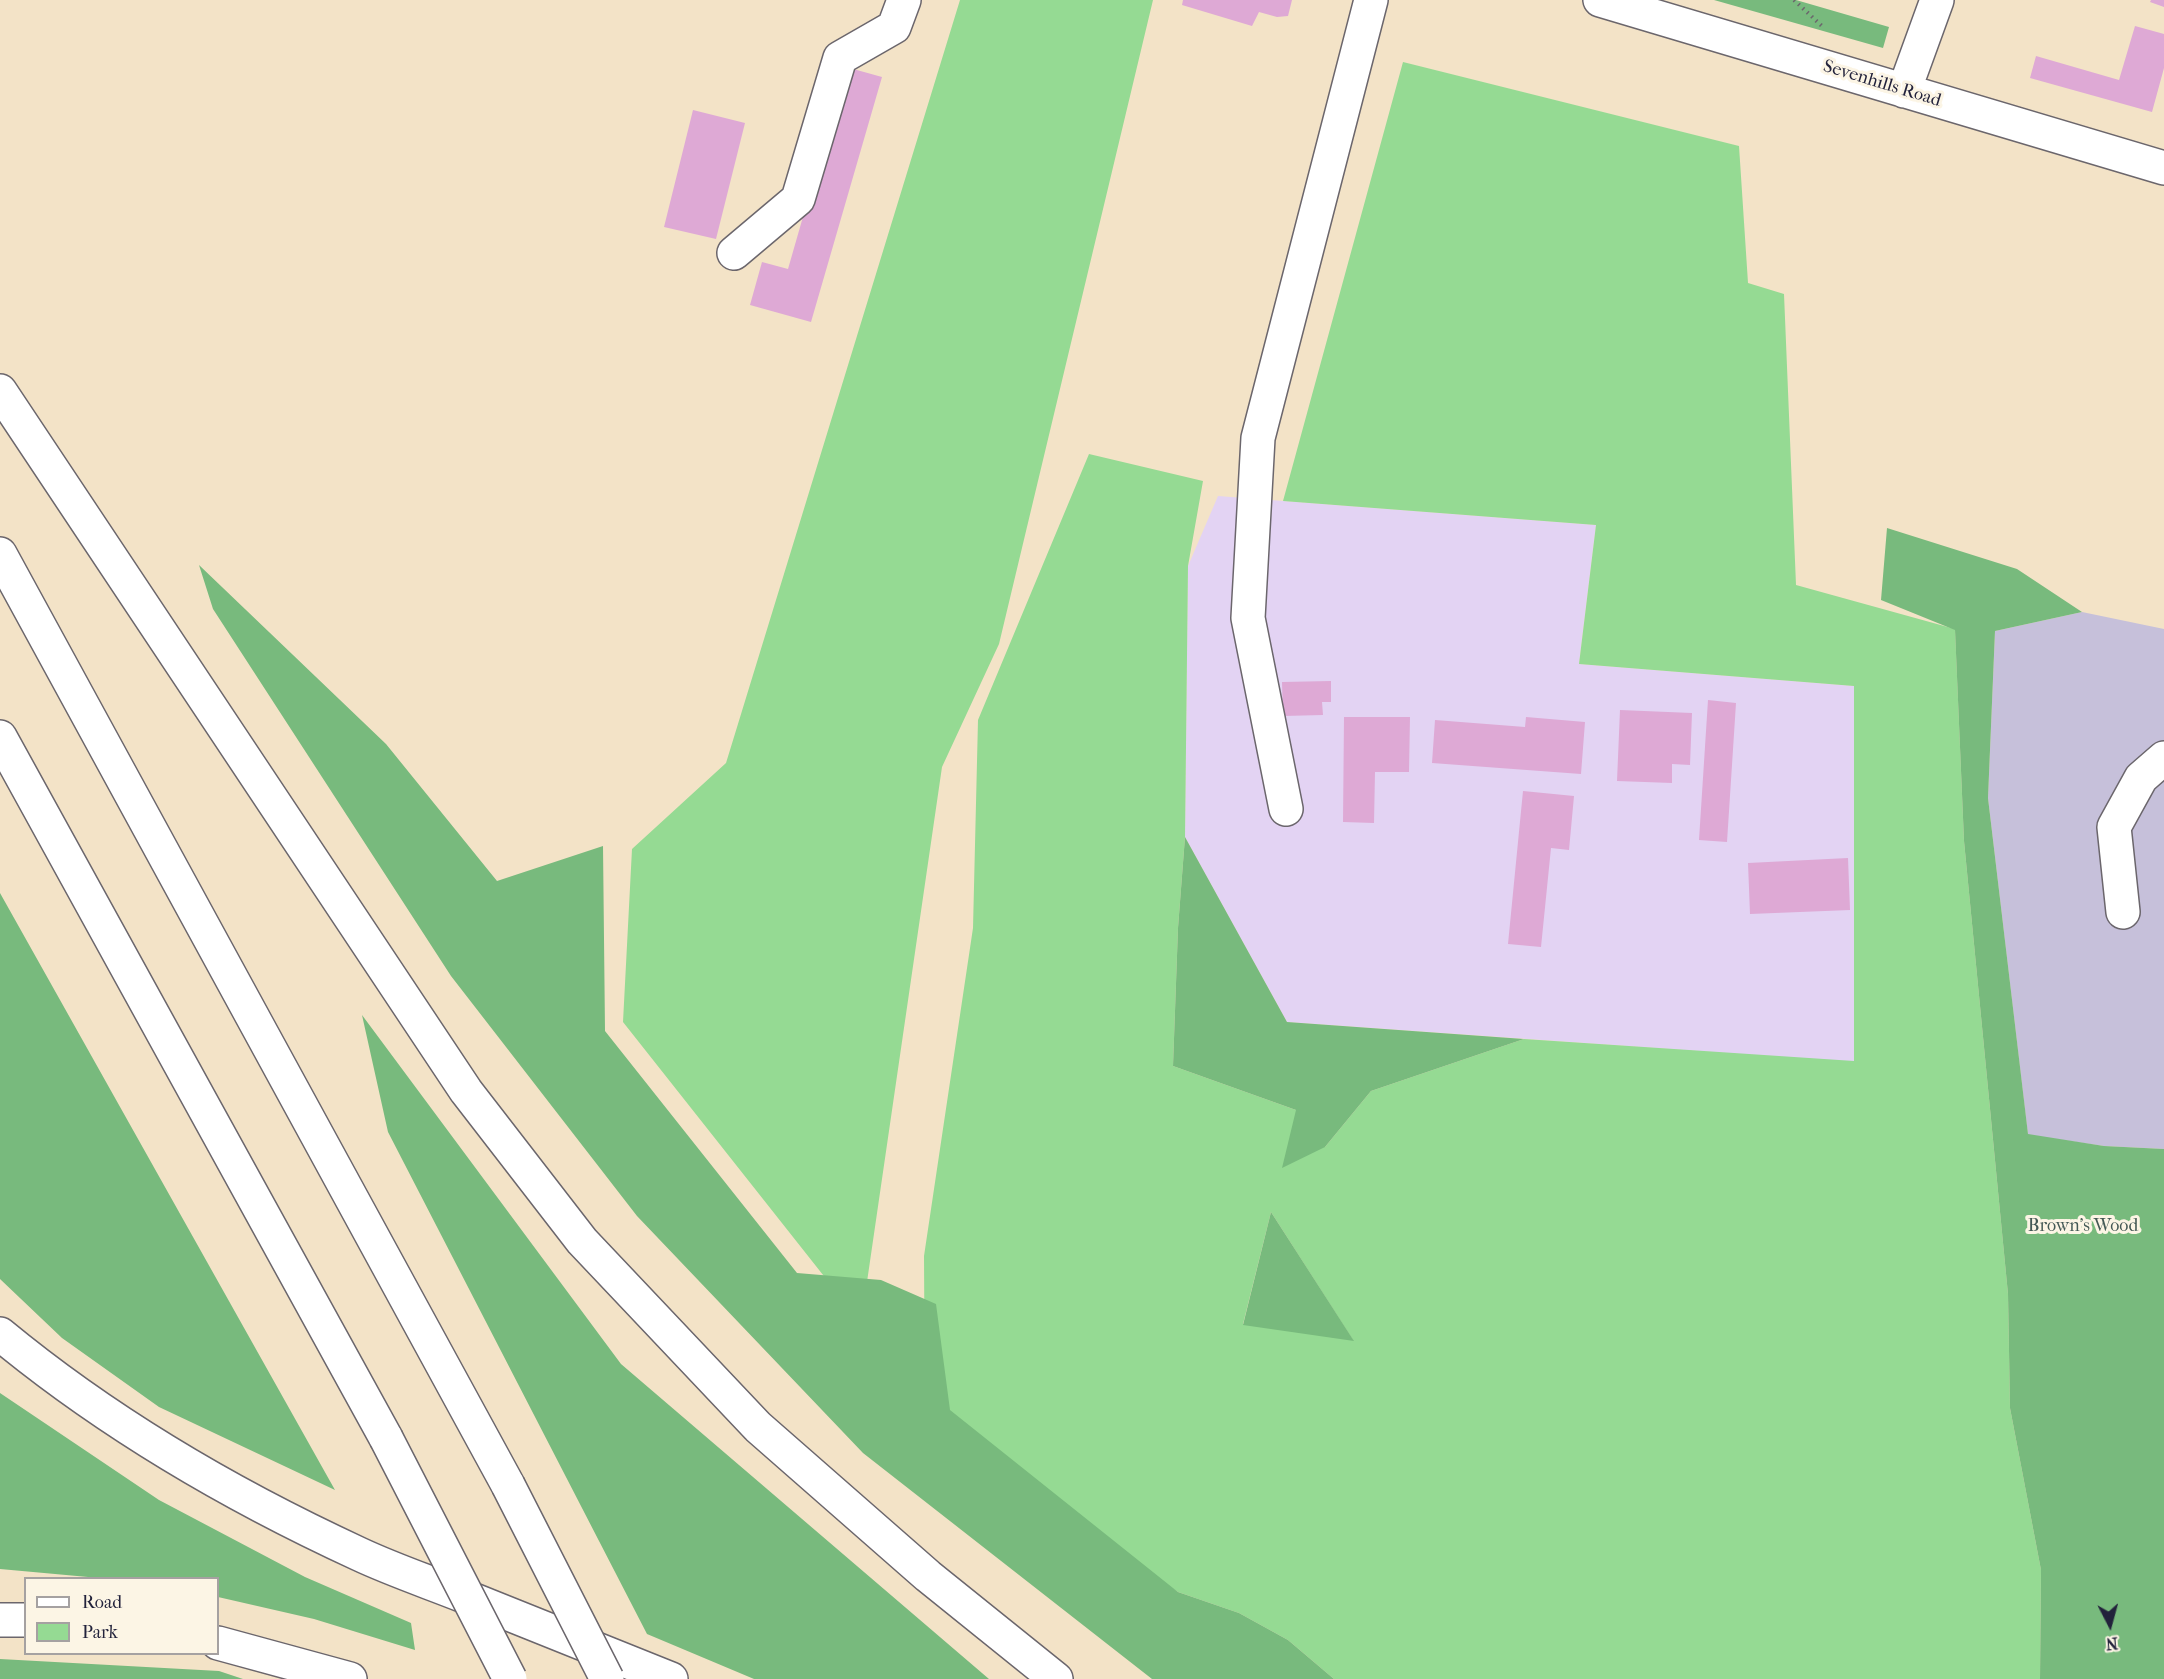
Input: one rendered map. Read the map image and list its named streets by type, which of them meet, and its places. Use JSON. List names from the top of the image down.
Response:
{
  "streets": {
    "main road": ["Sevenhills Road"]
  },
  "parks": ["Brown's Wood"],
  "legend": ["Road", "Park"],
  "north": "bottom"
}
